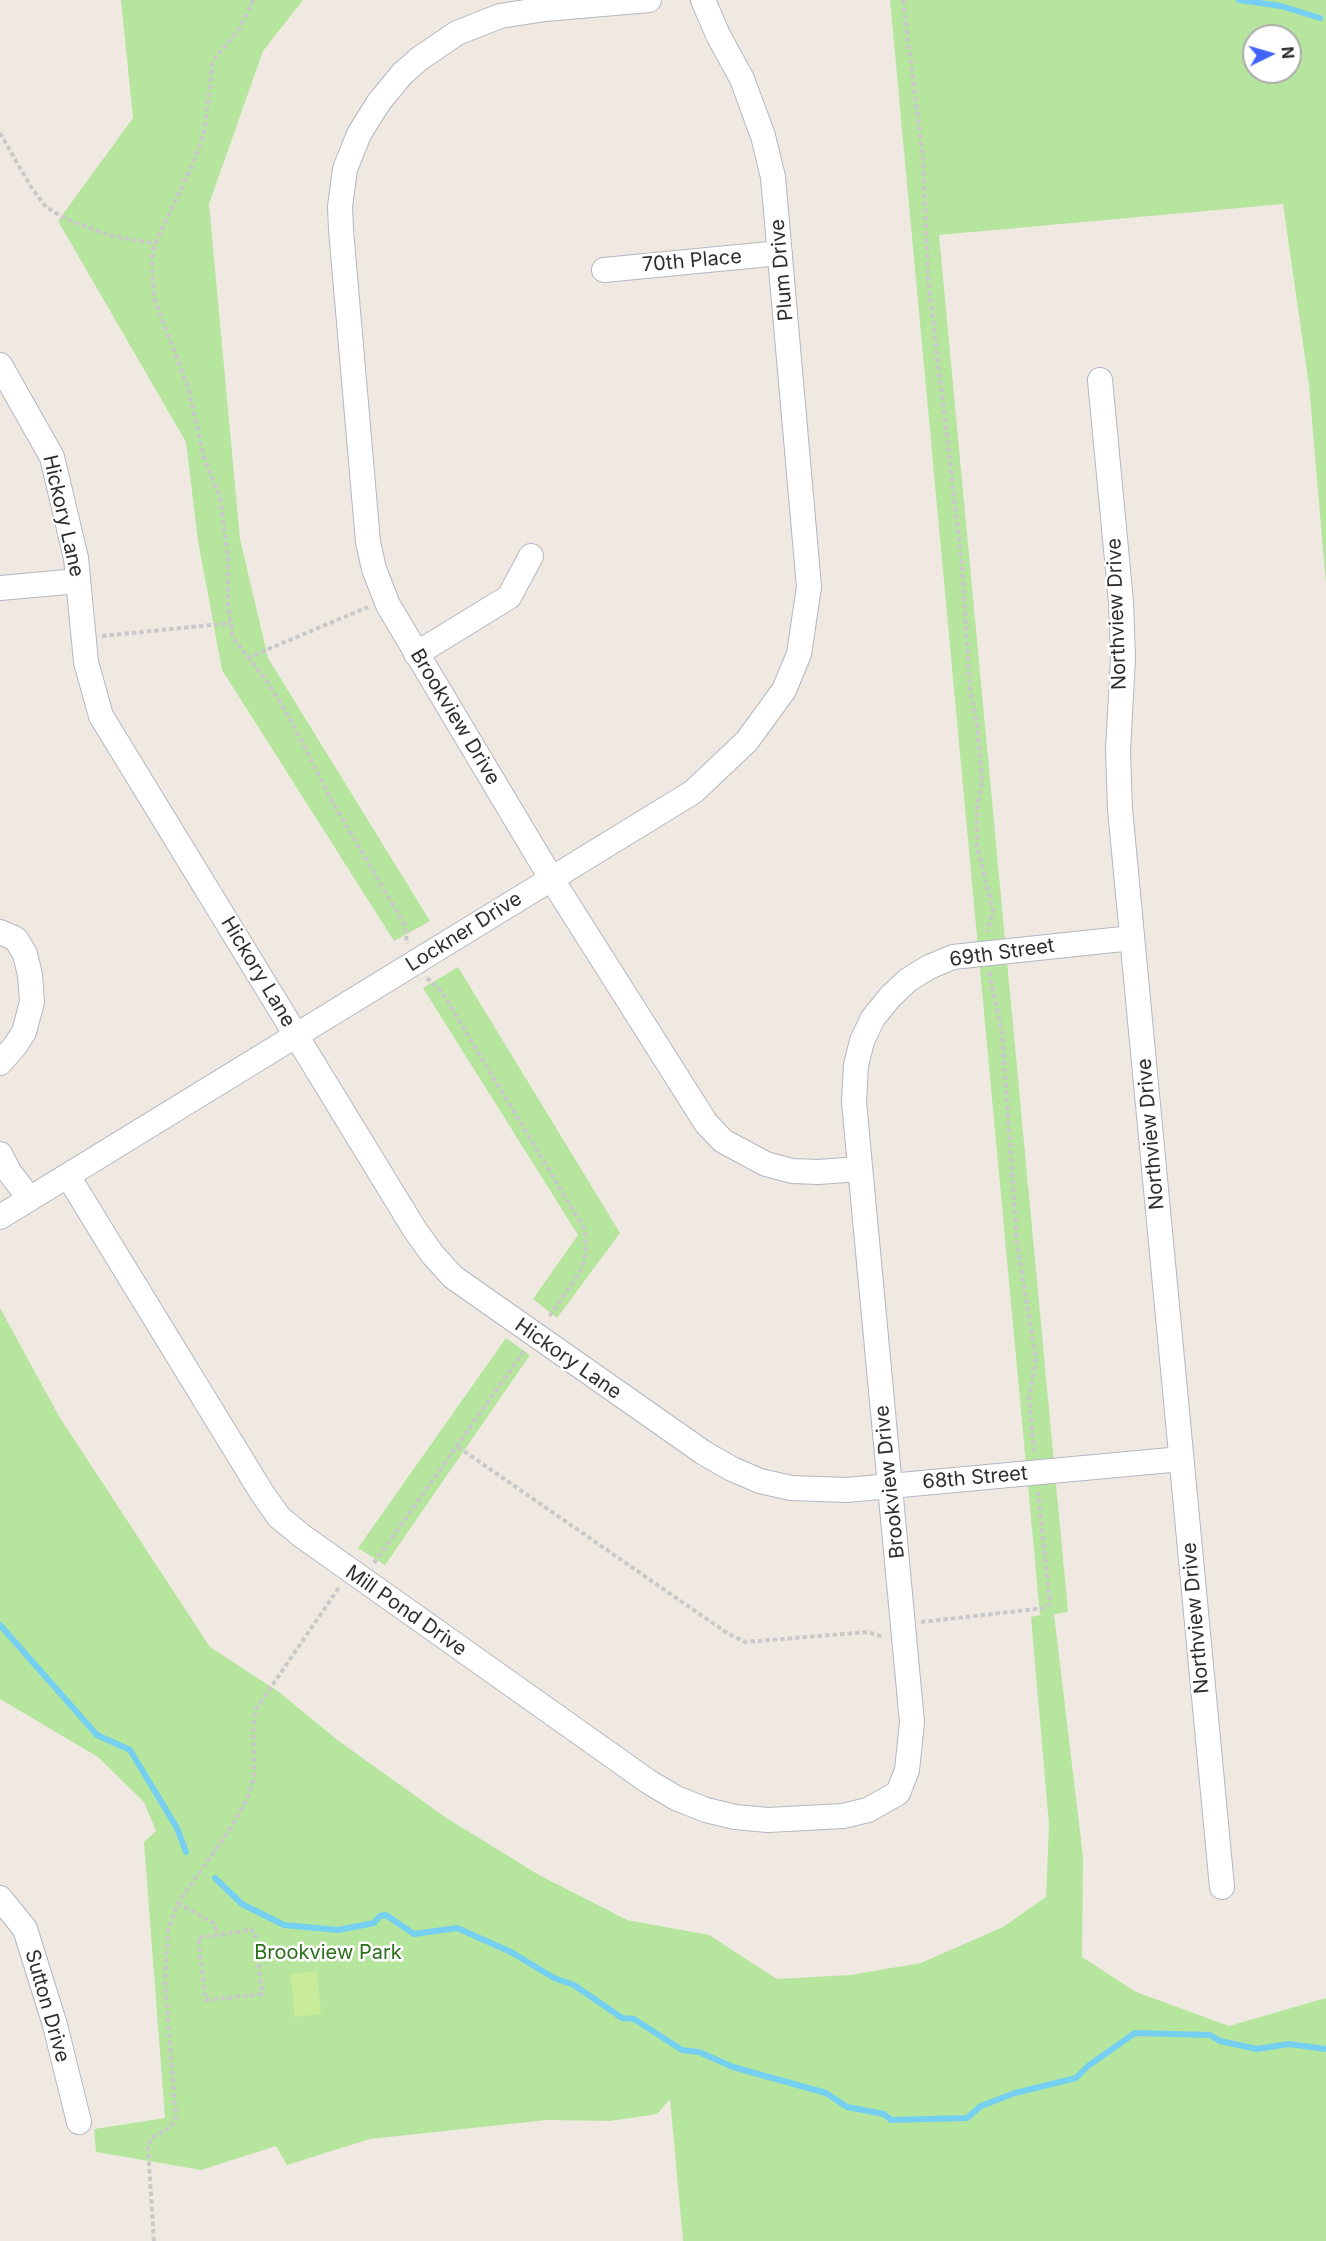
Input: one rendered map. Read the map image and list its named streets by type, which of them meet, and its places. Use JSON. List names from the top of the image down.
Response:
{
  "streets": {
    "street": [
      "70th Place",
      "Plum Drive",
      "Hickory Lane",
      "Northview Drive",
      "Brookview Drive",
      "Lockner Drive",
      "69th Street",
      "68th Street",
      "Mill Pond Drive",
      "Sutton Drive"
    ]
  },
  "crossings": [
    ["70th Place", "Plum Drive"],
    ["Plum Drive", "Lockner Drive"],
    ["Hickory Lane", "Lockner Drive"],
    ["Hickory Lane", "68th Street"],
    ["Northview Drive", "69th Street"],
    ["Northview Drive", "68th Street"],
    ["Brookview Drive", "Lockner Drive"],
    ["Brookview Drive", "69th Street"],
    ["Brookview Drive", "68th Street"],
    ["Brookview Drive", "Mill Pond Drive"],
    ["Lockner Drive", "Mill Pond Drive"]
  ],
  "parks": ["Brookview Park"],
  "north": "right"
}
